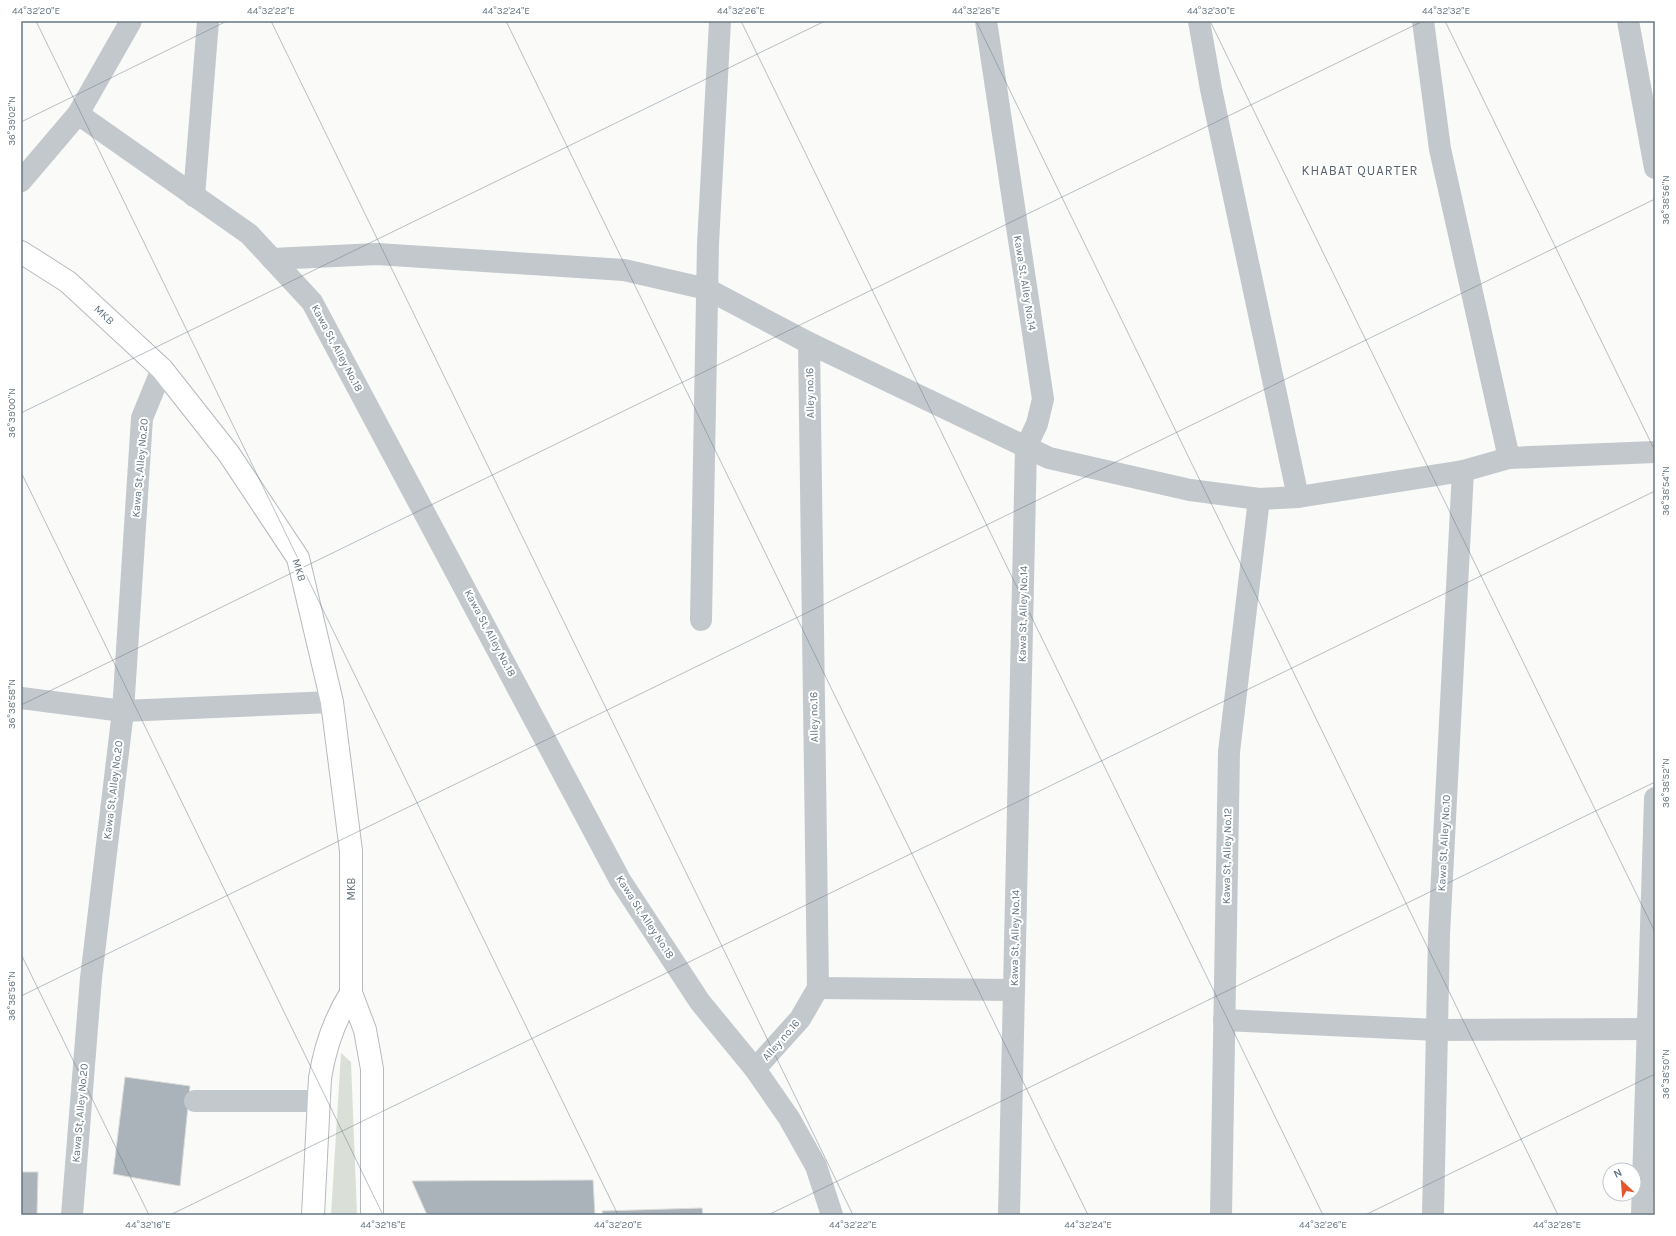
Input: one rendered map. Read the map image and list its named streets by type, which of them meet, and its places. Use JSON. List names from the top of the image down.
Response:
{
  "streets": {
    "main road": ["MKB"],
    "street": [
      "Kawa St, Alley No.14",
      "Kawa St, Alley No.18",
      "Alley no.16",
      "Kawa St, Alley No.20",
      "Kawa St, Alley No.10",
      "Kawa St, Alley No.12"
    ]
  },
  "crossings": [
    ["MKB", "Kawa St, Alley No.20"],
    ["Kawa St, Alley No.18", "Alley no.16"]
  ],
  "districts": ["KHABAT QUARTER"],
  "north": "top left",
  "coordinates": [
    "44°32'20\"E",
    "44°32'22\"E",
    "44°32'24\"E",
    "44°32'26\"E",
    "44°32'28\"E",
    "44°32'30\"E",
    "44°32'32\"E",
    "36°39'02\"N",
    "36°38'56\"N",
    "36°39'00\"N",
    "36°38'54\"N",
    "36°38'58\"N",
    "36°38'52\"N",
    "36°38'50\"N",
    "44°32'16\"E",
    "44°32'18\"E"
  ]
}
